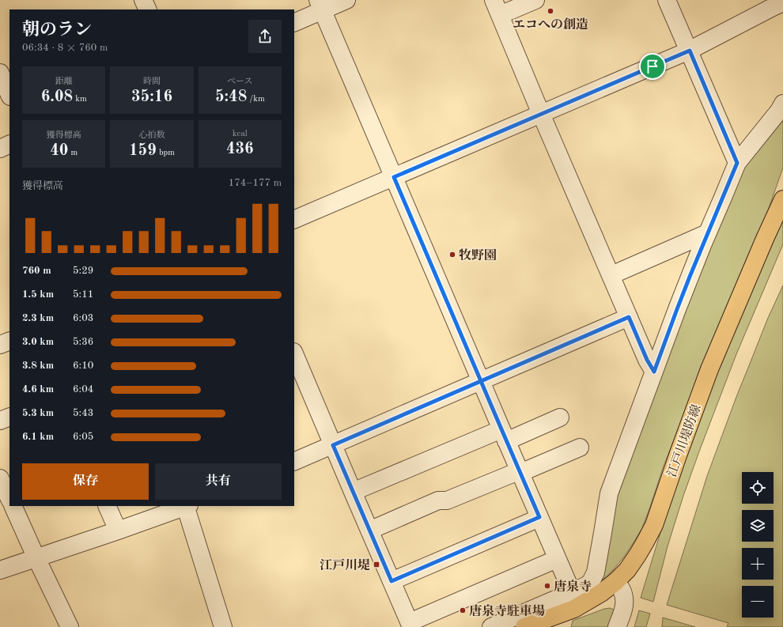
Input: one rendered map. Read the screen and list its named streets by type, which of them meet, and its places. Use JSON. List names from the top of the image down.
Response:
{
  "streets": {
    "main road": ["江戸川堤防線"]
  },
  "places": {
    "other": [
      "エコへの創造",
      "牧野園",
      "唐泉寺",
      "唐泉寺駐車場"
    ],
    "transit": ["江戸川堤"]
  },
  "page": {
    "heading": ["朝のラン", "06:34 · 8 × 760 m"],
    "stats": [
      ["距離", "6.08 km"],
      ["時間", "35:16"],
      ["ペース", "5:48 /km"],
      ["獲得標高", "40 m"],
      ["心拍数", "159 bpm"],
      ["kcal", "436"]
    ],
    "chart": ["獲得標高", "174–177 m"],
    "list": [
      {
        "name": "760 m",
        "note": "5:29"
      },
      {
        "name": "1.5 km",
        "note": "5:11"
      },
      {
        "name": "2.3 km",
        "note": "6:03"
      },
      {
        "name": "3.0 km",
        "note": "5:36"
      },
      {
        "name": "3.8 km",
        "note": "6:10"
      },
      {
        "name": "4.6 km",
        "note": "6:04"
      },
      {
        "name": "5.3 km",
        "note": "5:43"
      },
      {
        "name": "6.1 km",
        "note": "6:05"
      }
    ],
    "buttons": ["保存", "共有"],
    "map_buttons": ["+", "−"]
  }
}
